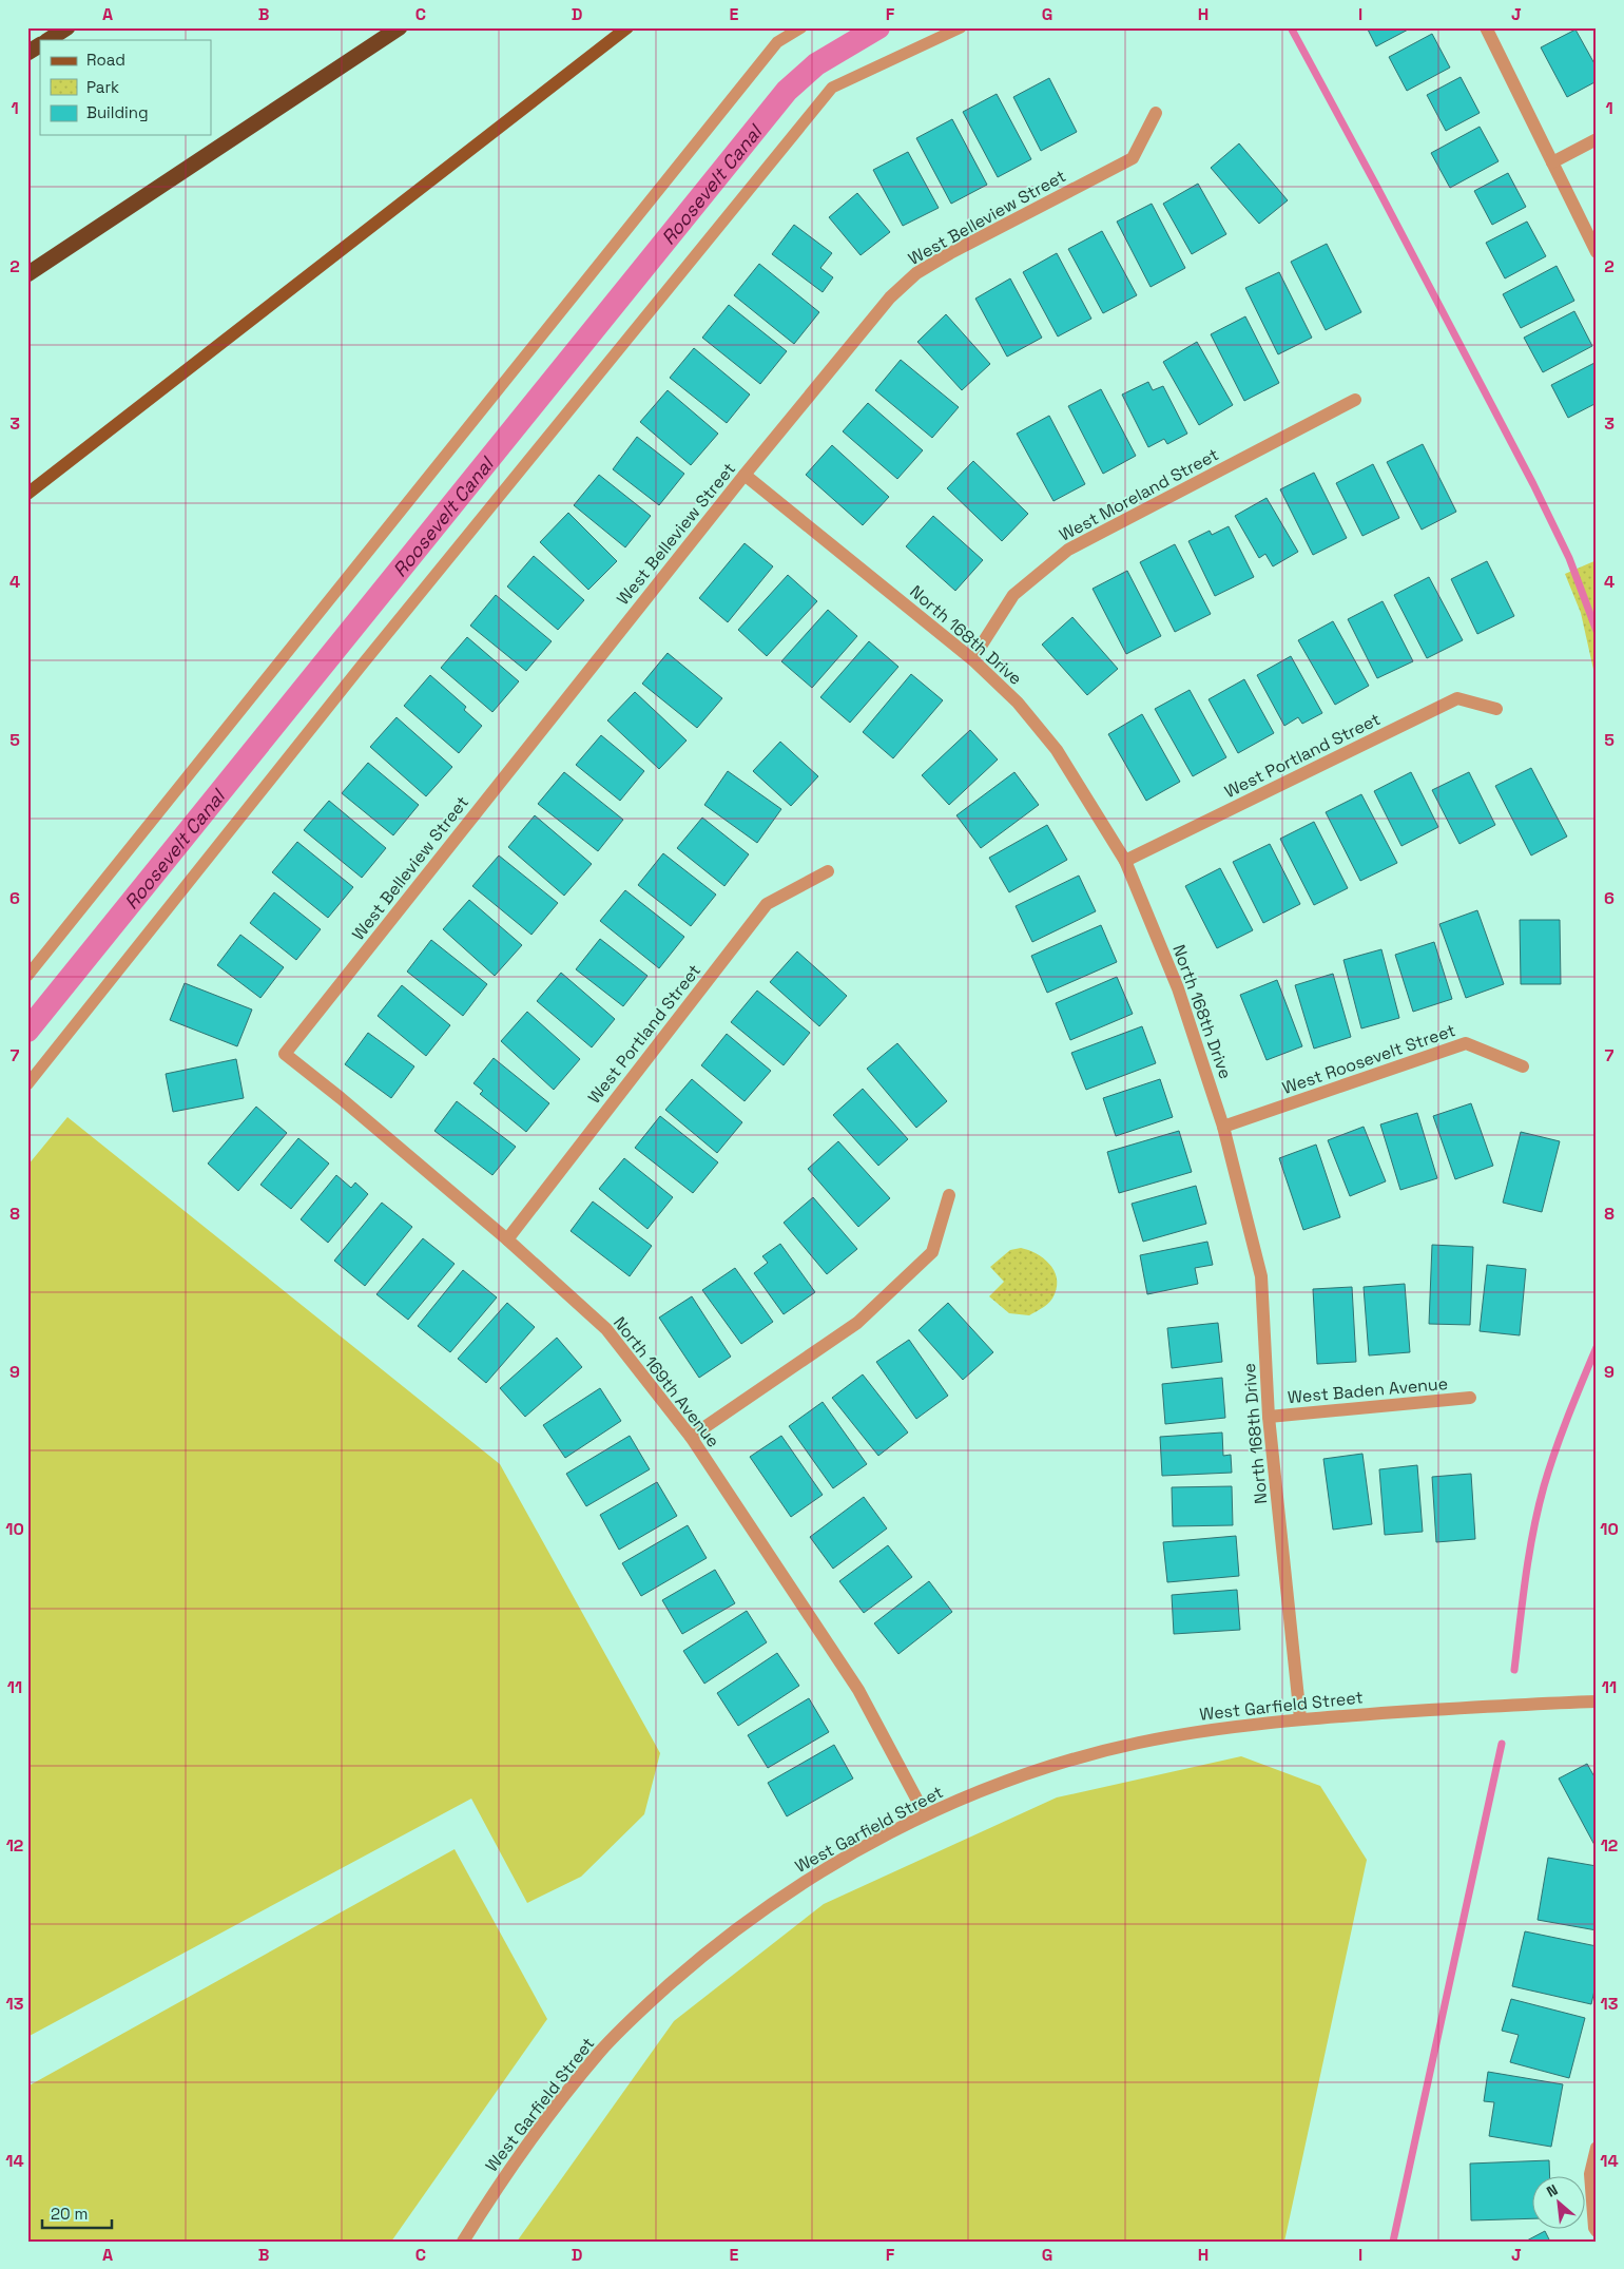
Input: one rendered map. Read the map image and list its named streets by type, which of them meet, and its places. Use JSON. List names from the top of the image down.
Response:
{
  "streets": {
    "street": [
      "West Belleview Street",
      "West Moreland Street",
      "North 168th Drive",
      "West Portland Street",
      "West Roosevelt Street",
      "North 169th Avenue",
      "West Baden Avenue",
      "West Garfield Street"
    ]
  },
  "crossings": [
    ["West Belleview Street", "North 168th Drive"],
    ["West Belleview Street", "North 169th Avenue"],
    ["West Moreland Street", "North 168th Drive"],
    ["North 168th Drive", "West Portland Street"],
    ["North 168th Drive", "West Roosevelt Street"],
    ["North 168th Drive", "West Baden Avenue"],
    ["North 168th Drive", "West Garfield Street"],
    ["West Portland Street", "North 169th Avenue"],
    ["North 169th Avenue", "West Garfield Street"]
  ],
  "water": ["Roosevelt Canal"],
  "legend": ["Road", "Park", "Building"],
  "scale_bar": "20 m",
  "north": "top left",
  "grid": {
    "columns": [
      "A",
      "B",
      "C",
      "D",
      "E",
      "F",
      "G",
      "H",
      "I",
      "J"
    ],
    "rows": [
      "1",
      "2",
      "3",
      "4",
      "5",
      "6",
      "7",
      "8",
      "9",
      "10",
      "11",
      "12",
      "13",
      "14"
    ]
  }
}
